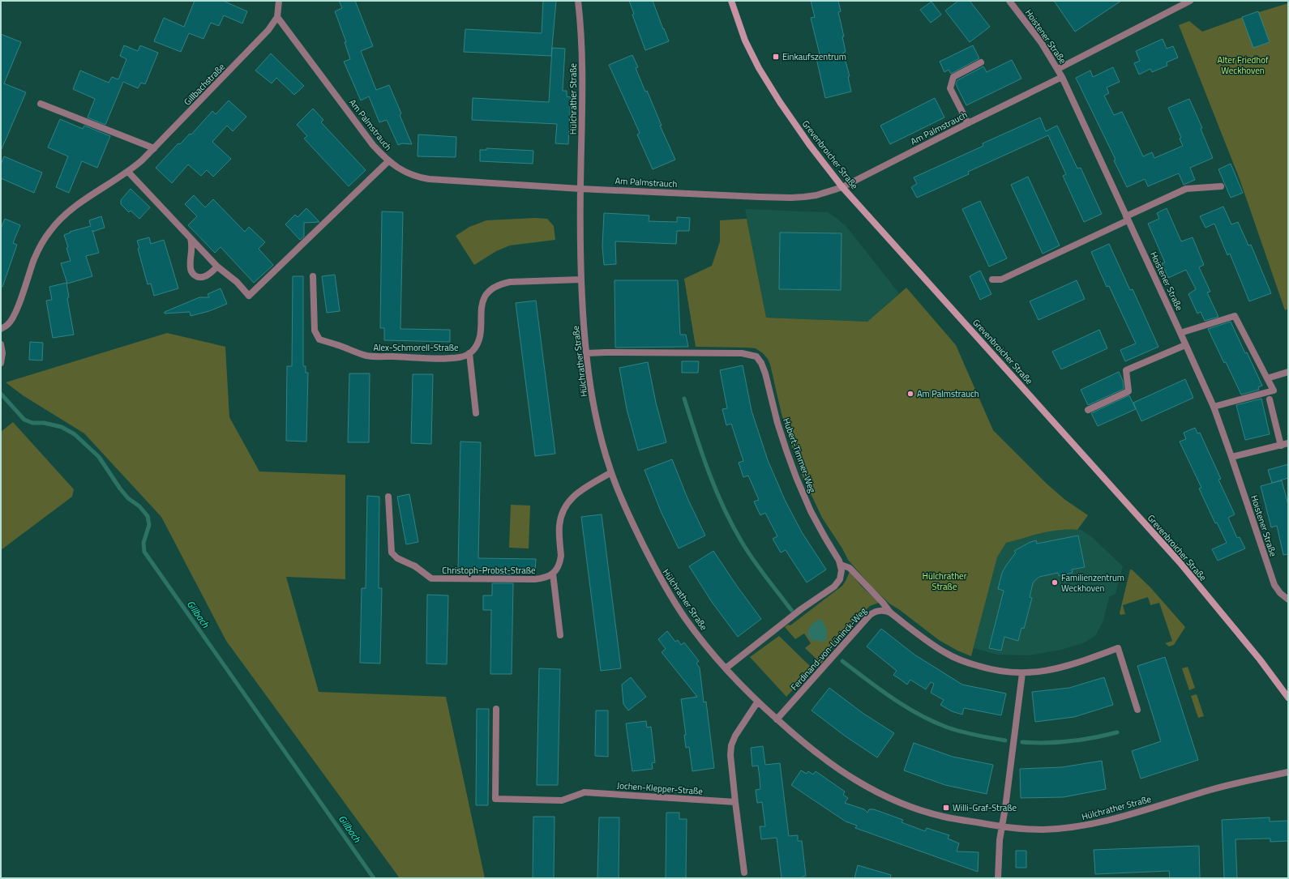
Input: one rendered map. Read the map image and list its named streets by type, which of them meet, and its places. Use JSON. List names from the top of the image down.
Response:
{
  "streets": {
    "main road": ["Grevenbroicher Straße"],
    "street": [
      "Hoistener Straße",
      "Gillbachstraße",
      "Hülchrather Straße",
      "Am Palmstrauch",
      "Alex-Schmorell-Straße",
      "Hubert-Timmer-Weg",
      "Christoph-Probst-Straße",
      "Ferdinand-von-Lüninck-Weg",
      "Jochen-Klepper-Straße"
    ]
  },
  "crossings": [
    ["Hoistener Straße", "Am Palmstrauch"],
    ["Gillbachstraße", "Am Palmstrauch"],
    ["Hülchrather Straße", "Am Palmstrauch"],
    ["Hülchrather Straße", "Alex-Schmorell-Straße"],
    ["Hülchrather Straße", "Hubert-Timmer-Weg"],
    ["Hülchrather Straße", "Ferdinand-von-Lüninck-Weg"],
    ["Am Palmstrauch", "Grevenbroicher Straße"]
  ],
  "water": ["Gillbach"],
  "parks": ["Alter Friedhof Weckhoven", "Hülchrather Straße"],
  "places": {
    "transit": ["Einkaufszentrum", "Willi-Graf-Straße"],
    "other": ["Am Palmstrauch", "Familienzentrum Weckhoven"]
  }
}
